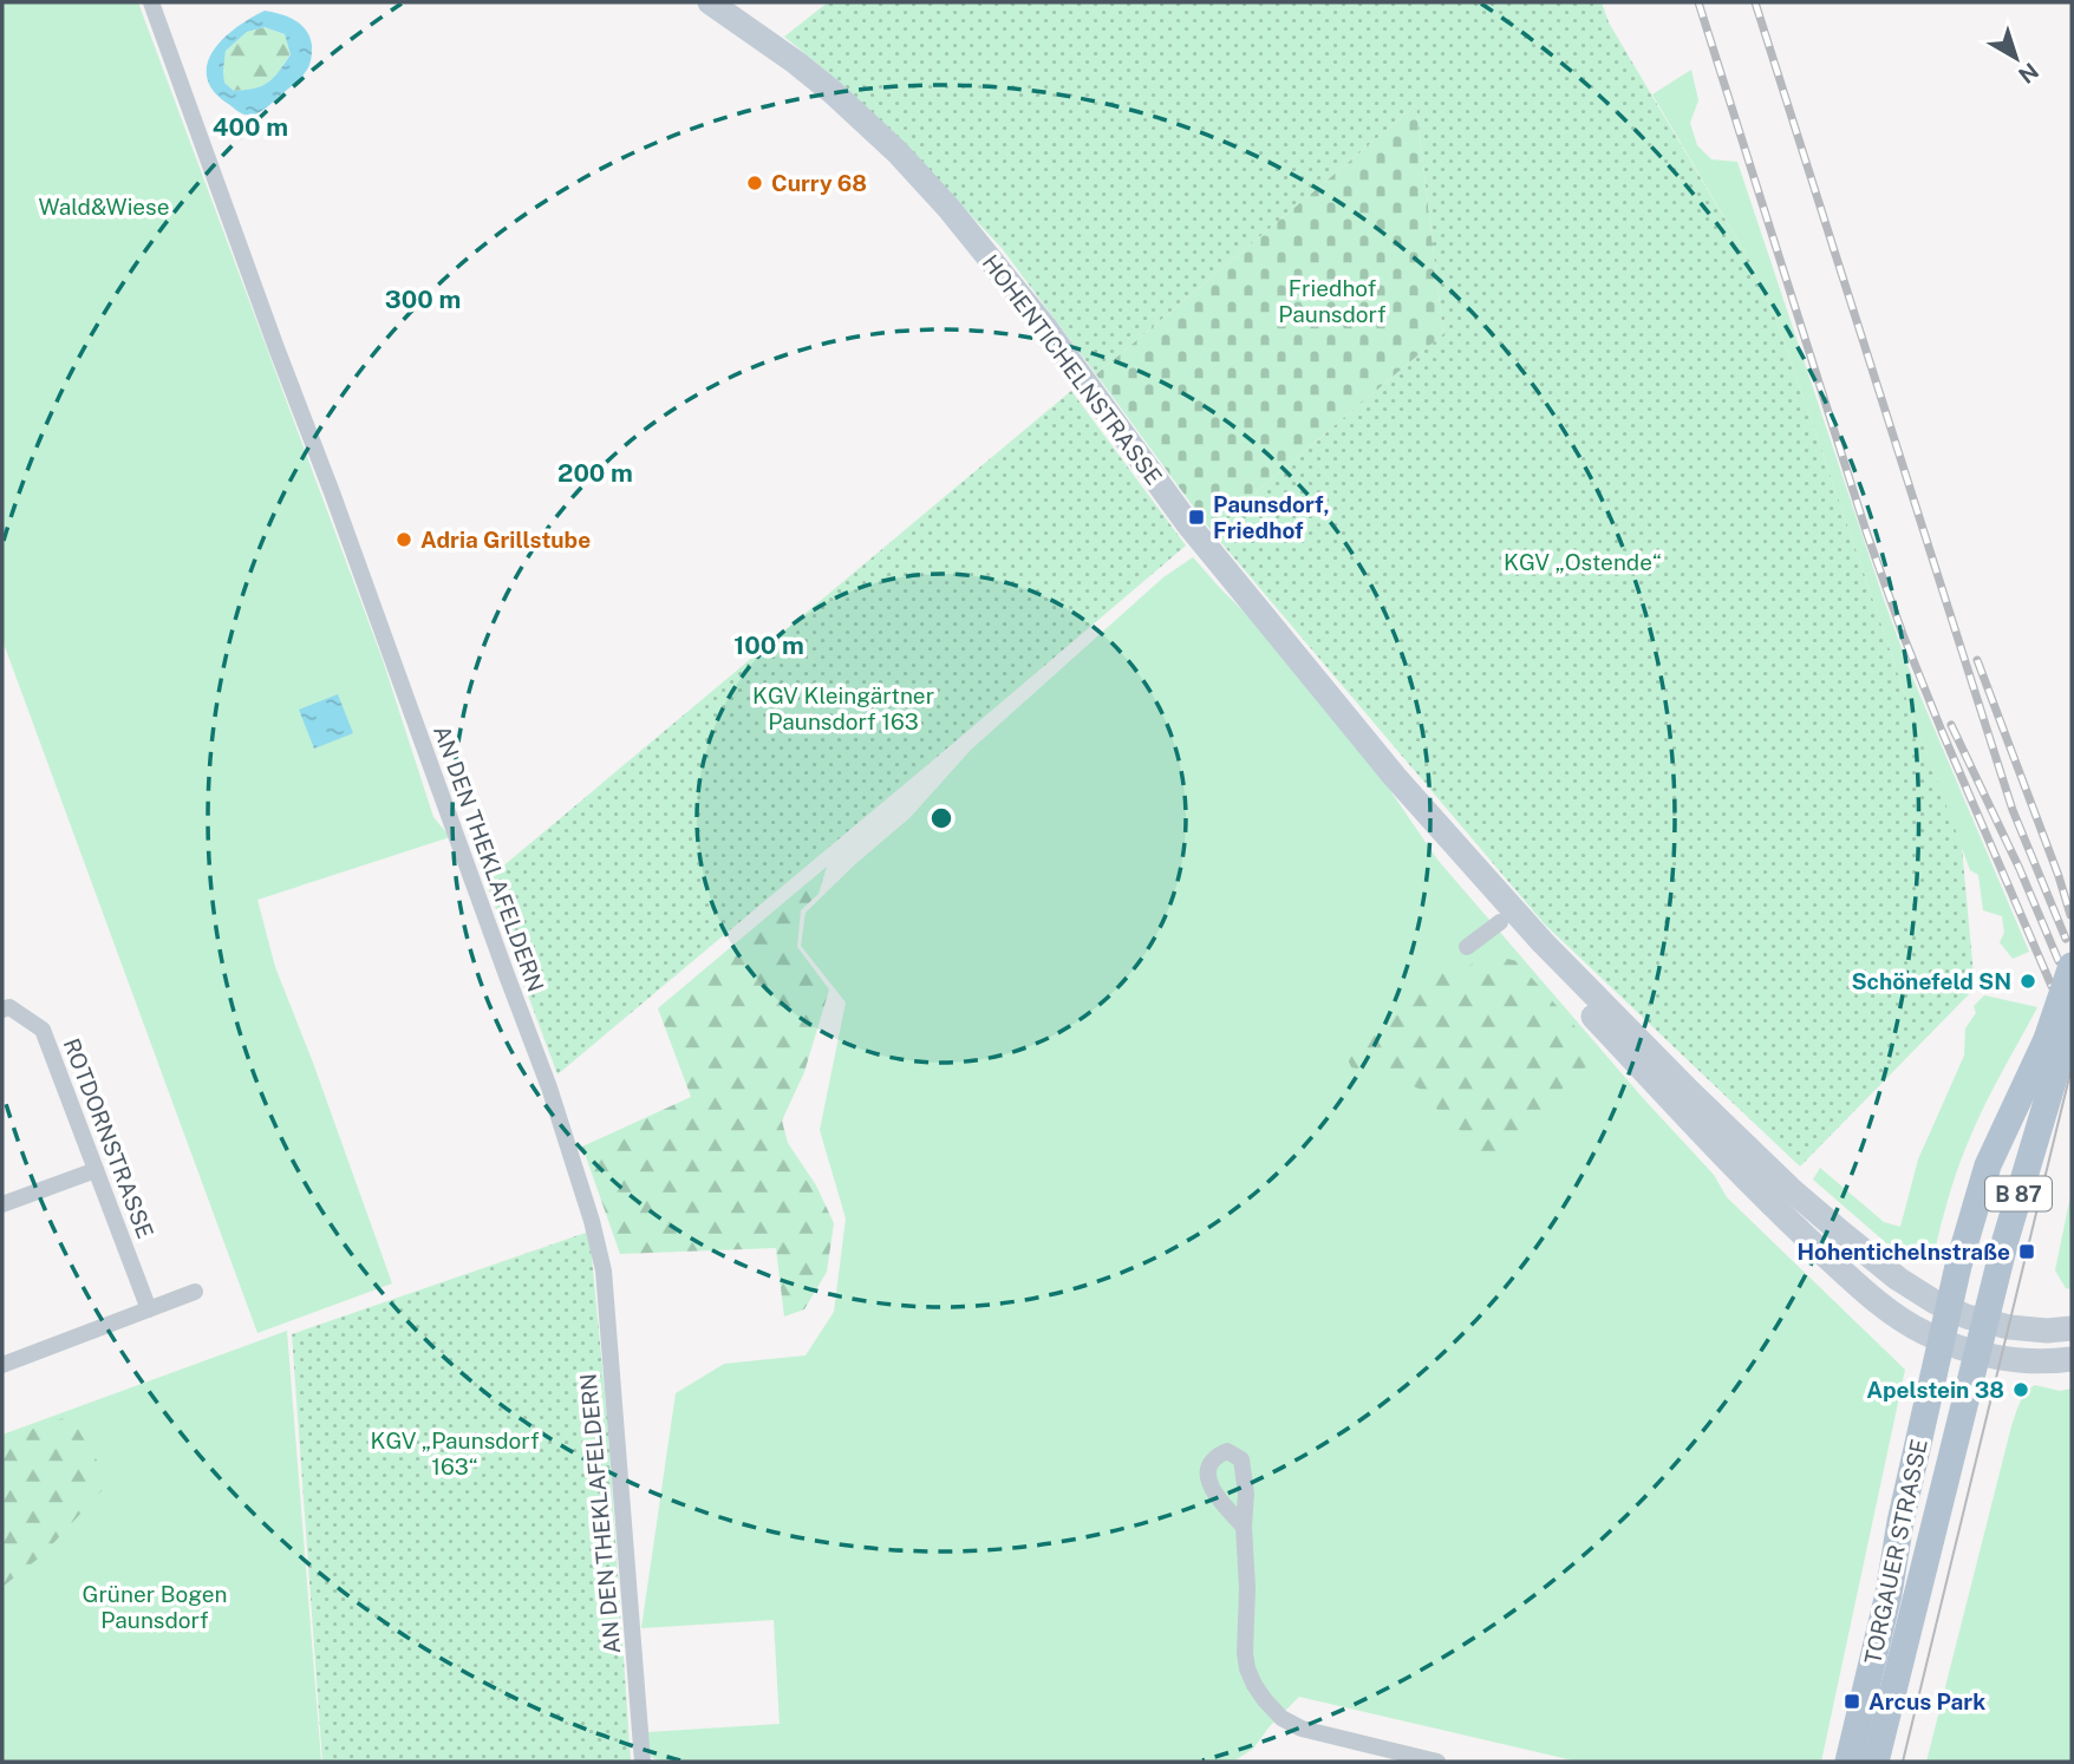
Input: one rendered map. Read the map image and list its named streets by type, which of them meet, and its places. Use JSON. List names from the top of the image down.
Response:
{
  "streets": {
    "main road": ["HOHENTICHELNSTRASSE", "B 87", "TORGAUER STRASSE"],
    "street": ["AN DEN THEKLAFELDERN", "ROTDORNSTRASSE"]
  },
  "crossings": [
    ["HOHENTICHELNSTRASSE", "TORGAUER STRASSE"]
  ],
  "parks": [
    "Wald&Wiese",
    "Friedhof Paunsdorf",
    "KGV „Ostende“",
    "KGV Kleingärtner Paunsdorf 163",
    "KGV „Paunsdorf 163“",
    "Grüner Bogen Paunsdorf"
  ],
  "places": {
    "other": [
      "Curry 68",
      "Adria Grillstube",
      "Schönefeld SN",
      "Apelstein 38"
    ],
    "transit": ["Paunsdorf, Friedhof", "Hohentichelnstraße", "Arcus Park"]
  },
  "north": "bottom right",
  "rings": [
    "400 m",
    "300 m",
    "200 m",
    "100 m"
  ]
}
